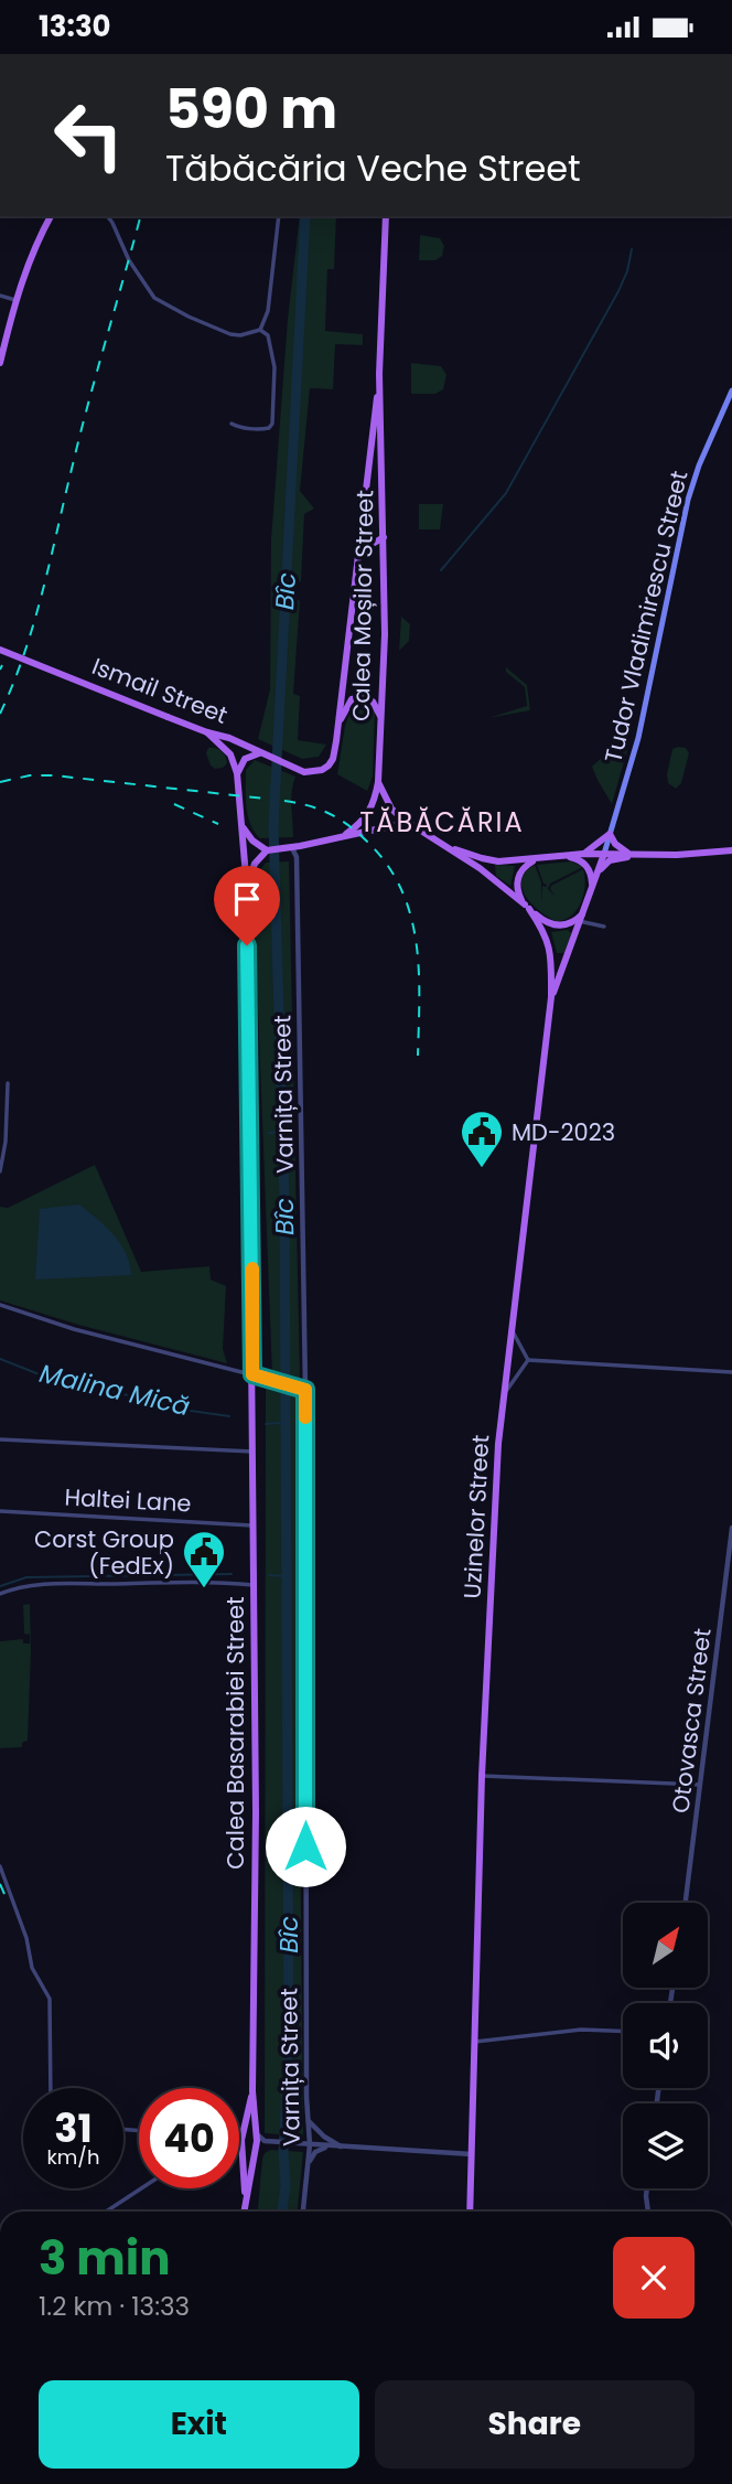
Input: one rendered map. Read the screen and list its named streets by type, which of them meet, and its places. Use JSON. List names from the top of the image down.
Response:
{
  "streets": {
    "main road": [
      "Calea Moșilor Street",
      "Tudor Vladimirescu Street",
      "Ismail Street",
      "Uzinelor Street",
      "Calea Basarabiei Street"
    ],
    "street": ["Varnița Street", "Haltei Lane", "Otovasca Street"]
  },
  "crossings": [
    ["Calea Moșilor Street", "Ismail Street"],
    ["Tudor Vladimirescu Street", "Uzinelor Street"],
    ["Ismail Street", "Calea Basarabiei Street"],
    ["Haltei Lane", "Calea Basarabiei Street"]
  ],
  "districts": ["TĂBĂCĂRIA"],
  "water": ["Bîc", "Malina Mică"],
  "places": {
    "public building": ["MD-2023", "Corst Group (FedEx)"]
  },
  "north": "top right",
  "page": {
    "status": "13:30",
    "turn": ["590 m", "Tăbăcăria Veche Street"],
    "speed": "31 km/h",
    "limit": "40",
    "heading": ["3 min", "1.2 km · 13:33"],
    "buttons": ["Exit", "Share"]
  }
}
